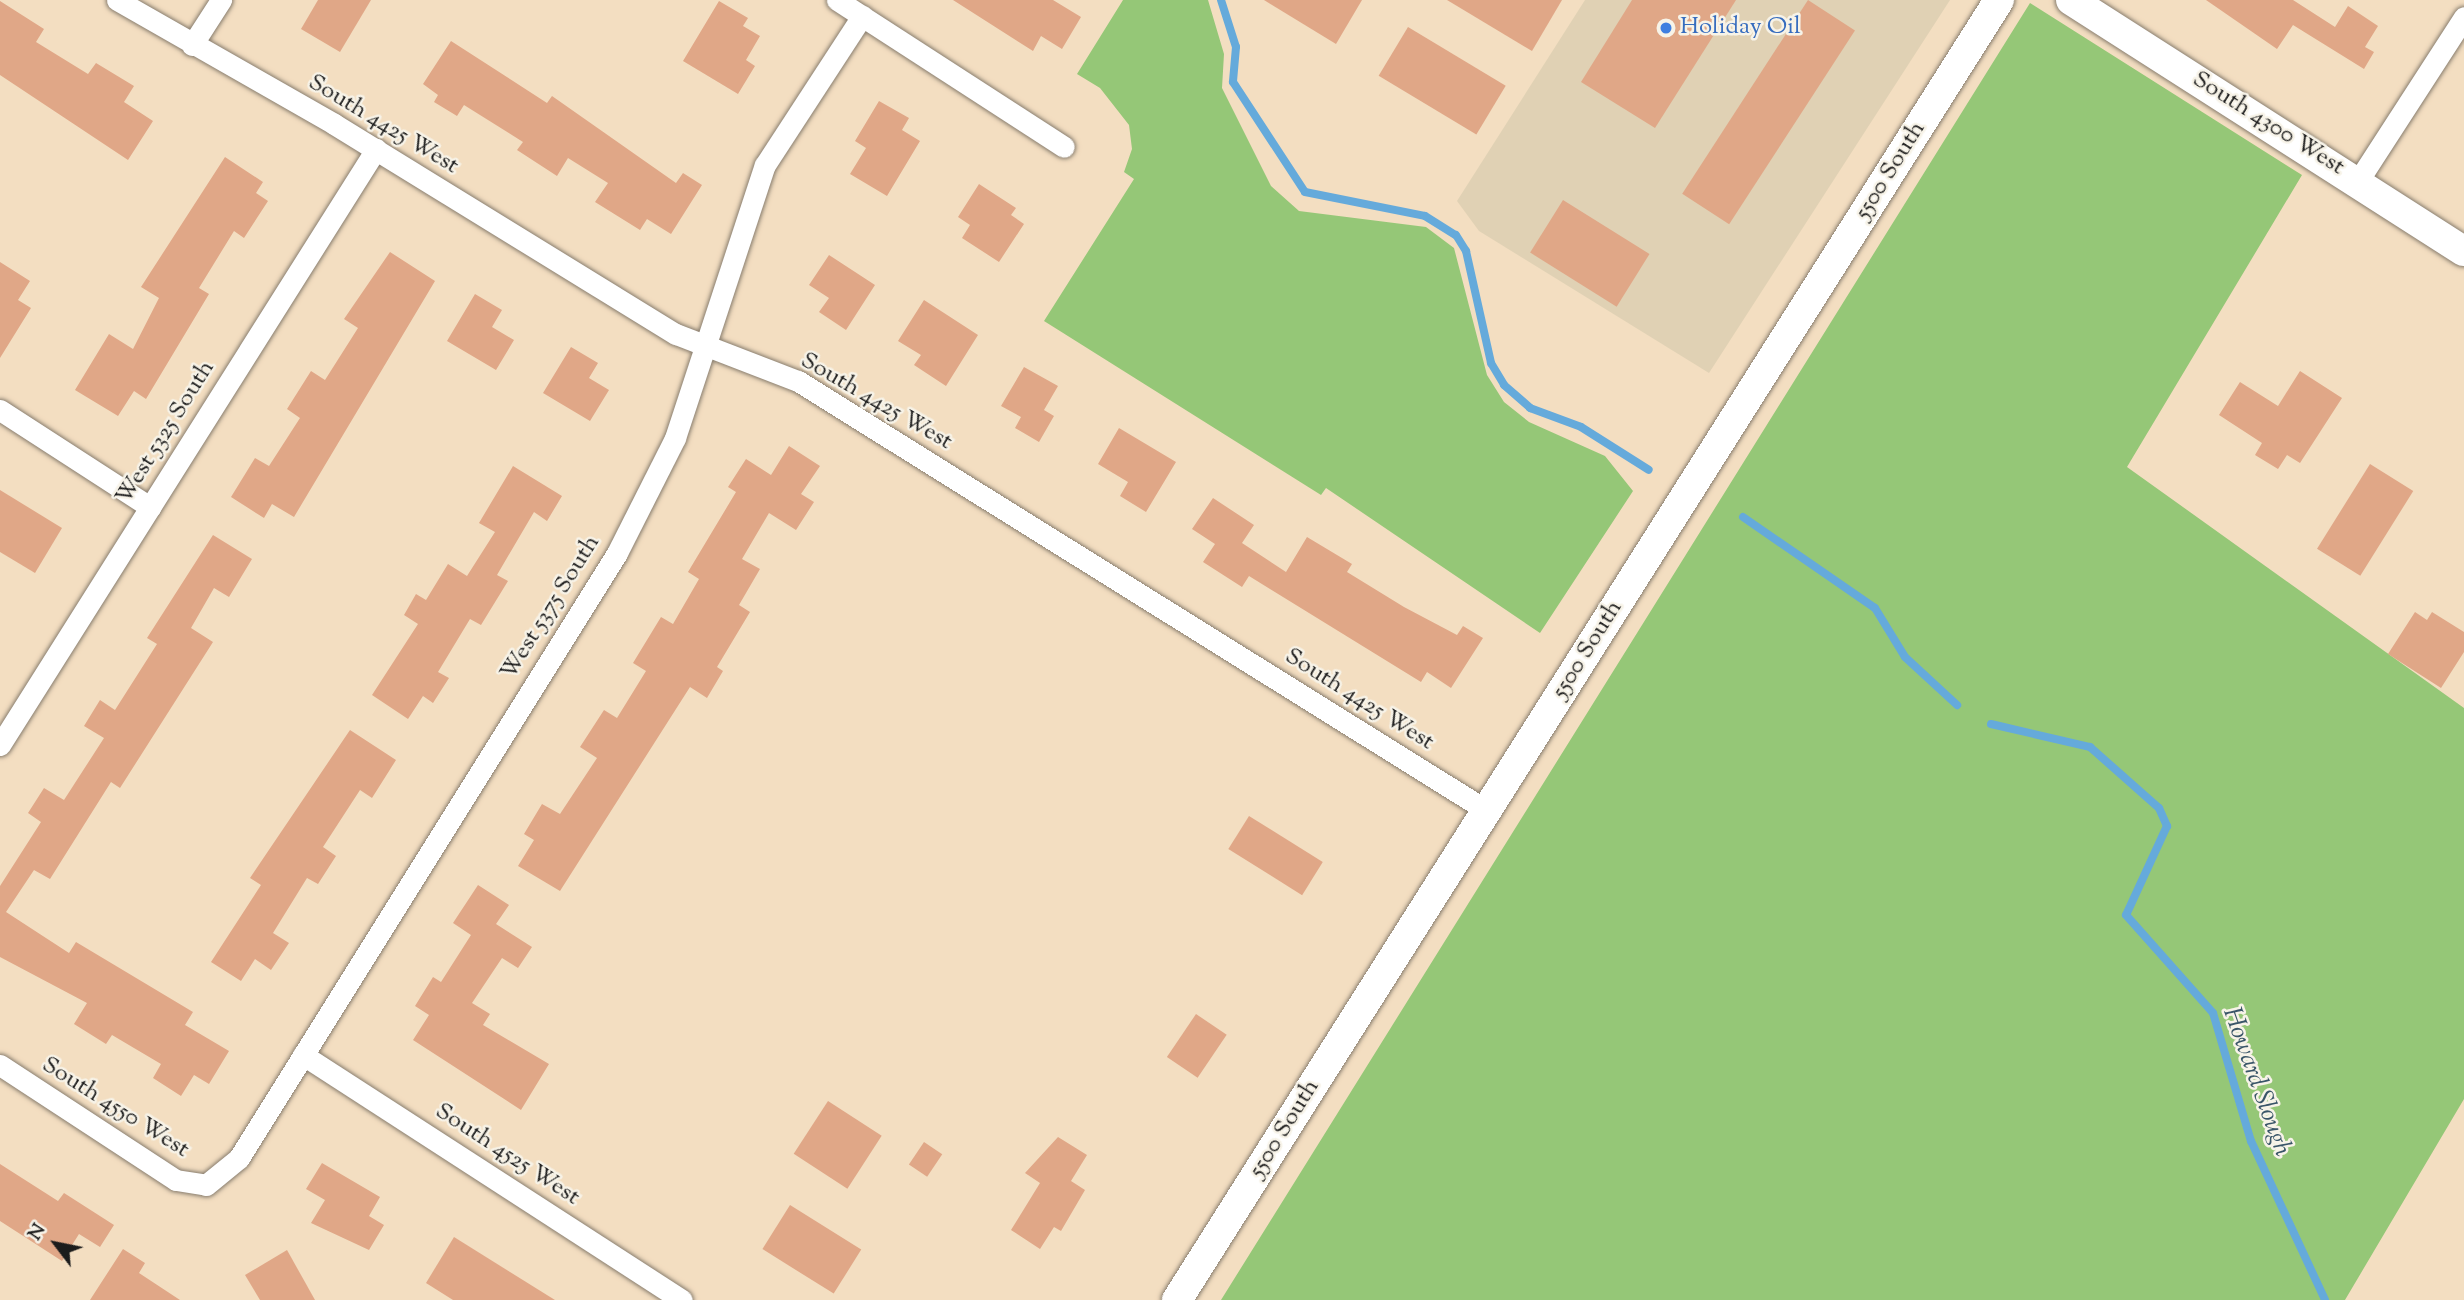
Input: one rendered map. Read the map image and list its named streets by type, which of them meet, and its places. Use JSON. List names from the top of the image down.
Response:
{
  "streets": {
    "main road": ["South 4300 West", "5500 South"],
    "street": [
      "South 4425 West",
      "West 5325 South",
      "West 5375 South",
      "South 4550 West",
      "South 4525 West"
    ]
  },
  "crossings": [
    ["South 4425 West", "5500 South"],
    ["South 4425 West", "West 5325 South"],
    ["South 4425 West", "West 5375 South"],
    ["West 5375 South", "South 4550 West"],
    ["West 5375 South", "South 4525 West"]
  ],
  "water": ["Howard Slough"],
  "places": ["Holiday Oil"],
  "north": "top left"
}
